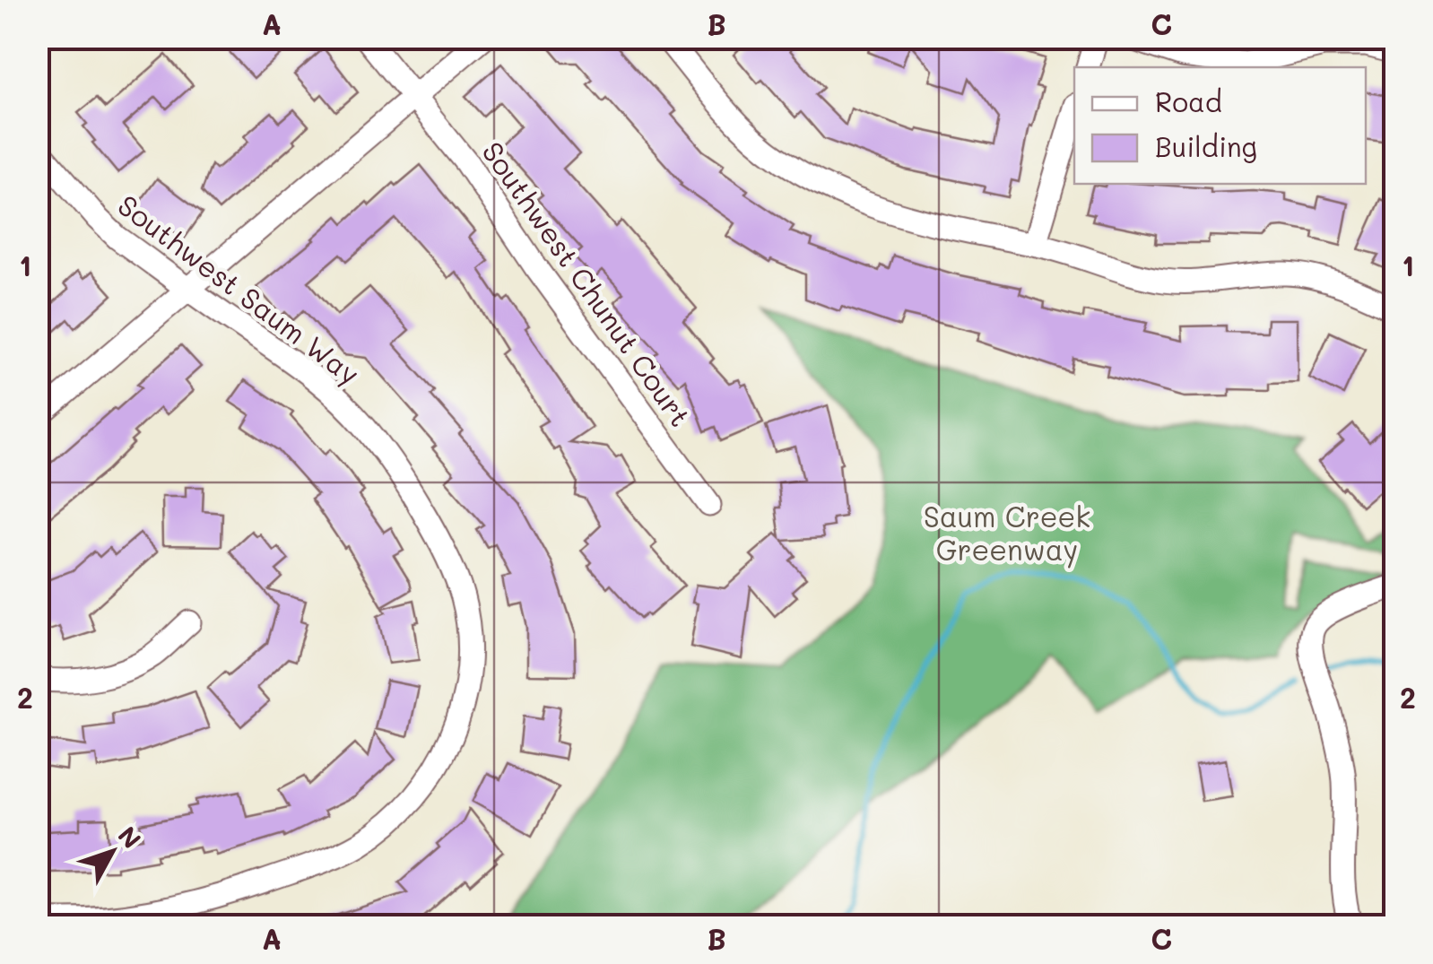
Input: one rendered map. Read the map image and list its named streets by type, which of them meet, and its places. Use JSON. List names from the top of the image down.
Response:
{
  "streets": {
    "street": ["Southwest Chunut Court", "Southwest Saum Way"]
  },
  "parks": ["Saum Creek Greenway"],
  "legend": ["Road", "Building"],
  "north": "top right",
  "grid": {
    "columns": ["A", "B", "C"],
    "rows": ["1", "2"]
  }
}
